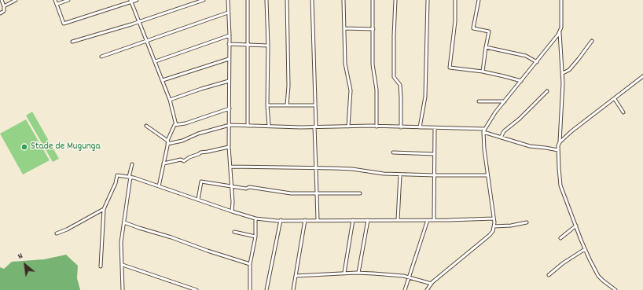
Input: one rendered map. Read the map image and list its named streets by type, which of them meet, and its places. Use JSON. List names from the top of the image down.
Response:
{
  "places": ["Stade de Mugunga"],
  "north": "top left"
}
